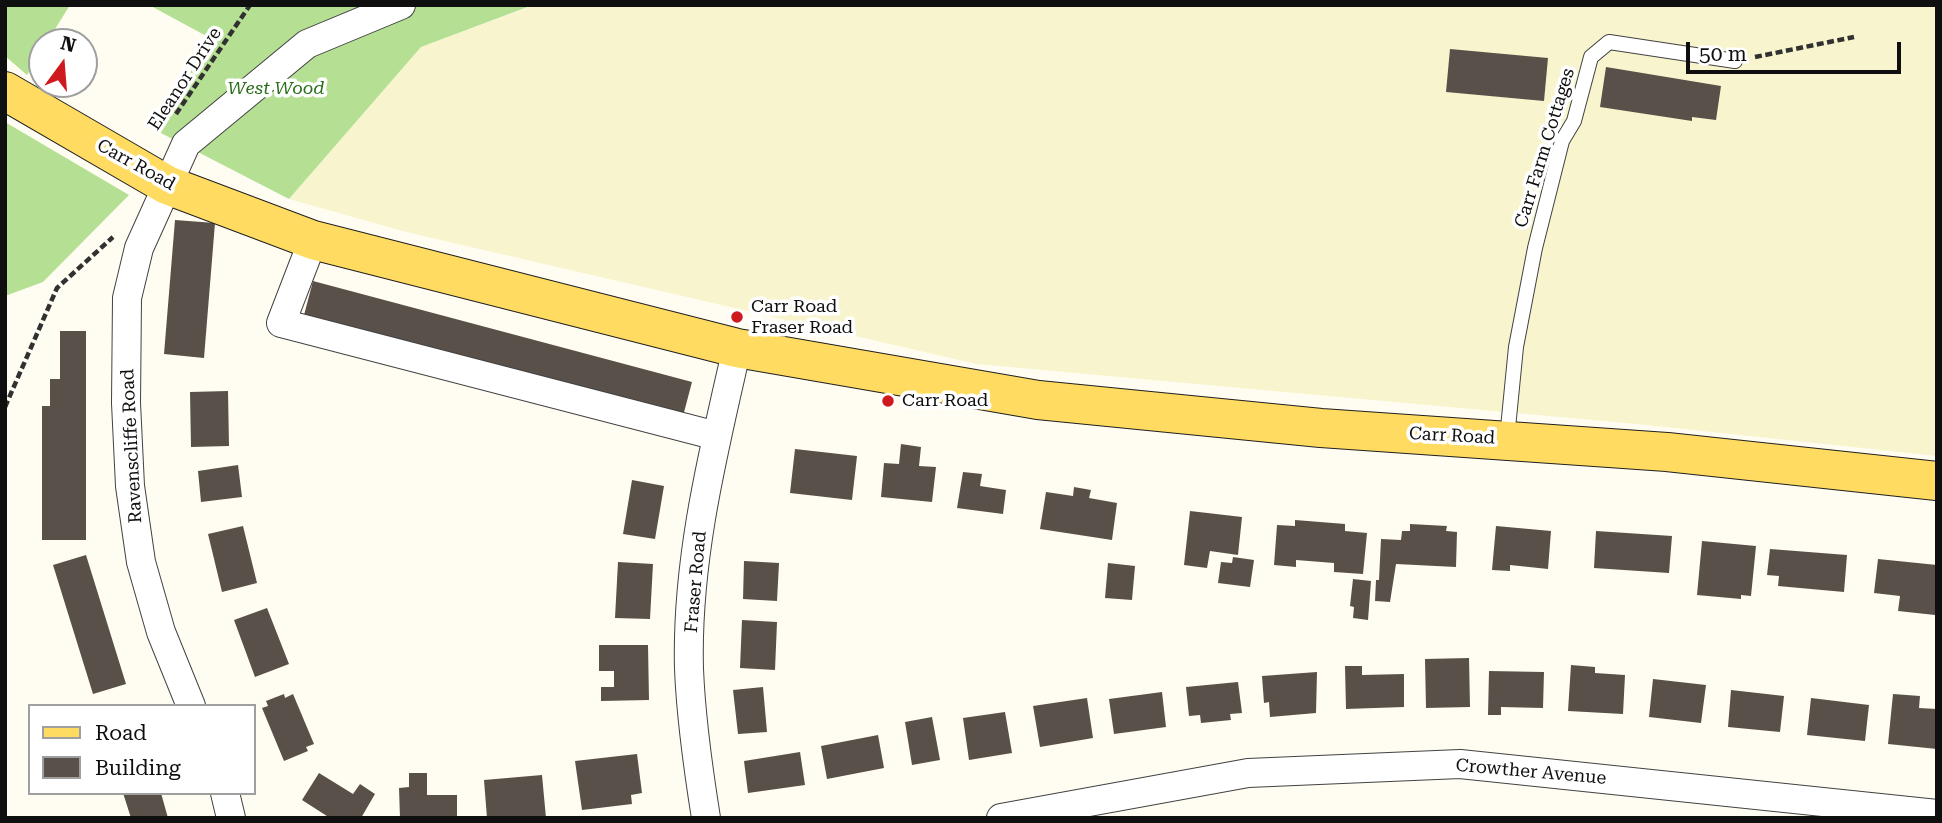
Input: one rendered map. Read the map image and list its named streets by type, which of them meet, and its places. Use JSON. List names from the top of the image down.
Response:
{
  "streets": {
    "main road": ["Carr Road"],
    "street": ["Ravenscliffe Road", "Fraser Road", "Crowther Avenue"],
    "lane": ["Carr Farm Cottages"],
    "path": ["Eleanor Drive"]
  },
  "crossings": [
    ["Carr Farm Cottages", "Carr Road"],
    ["Carr Road", "Ravenscliffe Road"],
    ["Carr Road", "Fraser Road"]
  ],
  "parks": ["West Wood"],
  "places": ["Carr Road Fraser Road", "Carr Road"],
  "legend": ["Road", "Building"],
  "scale_bar": "50 m",
  "north": "top"
}
